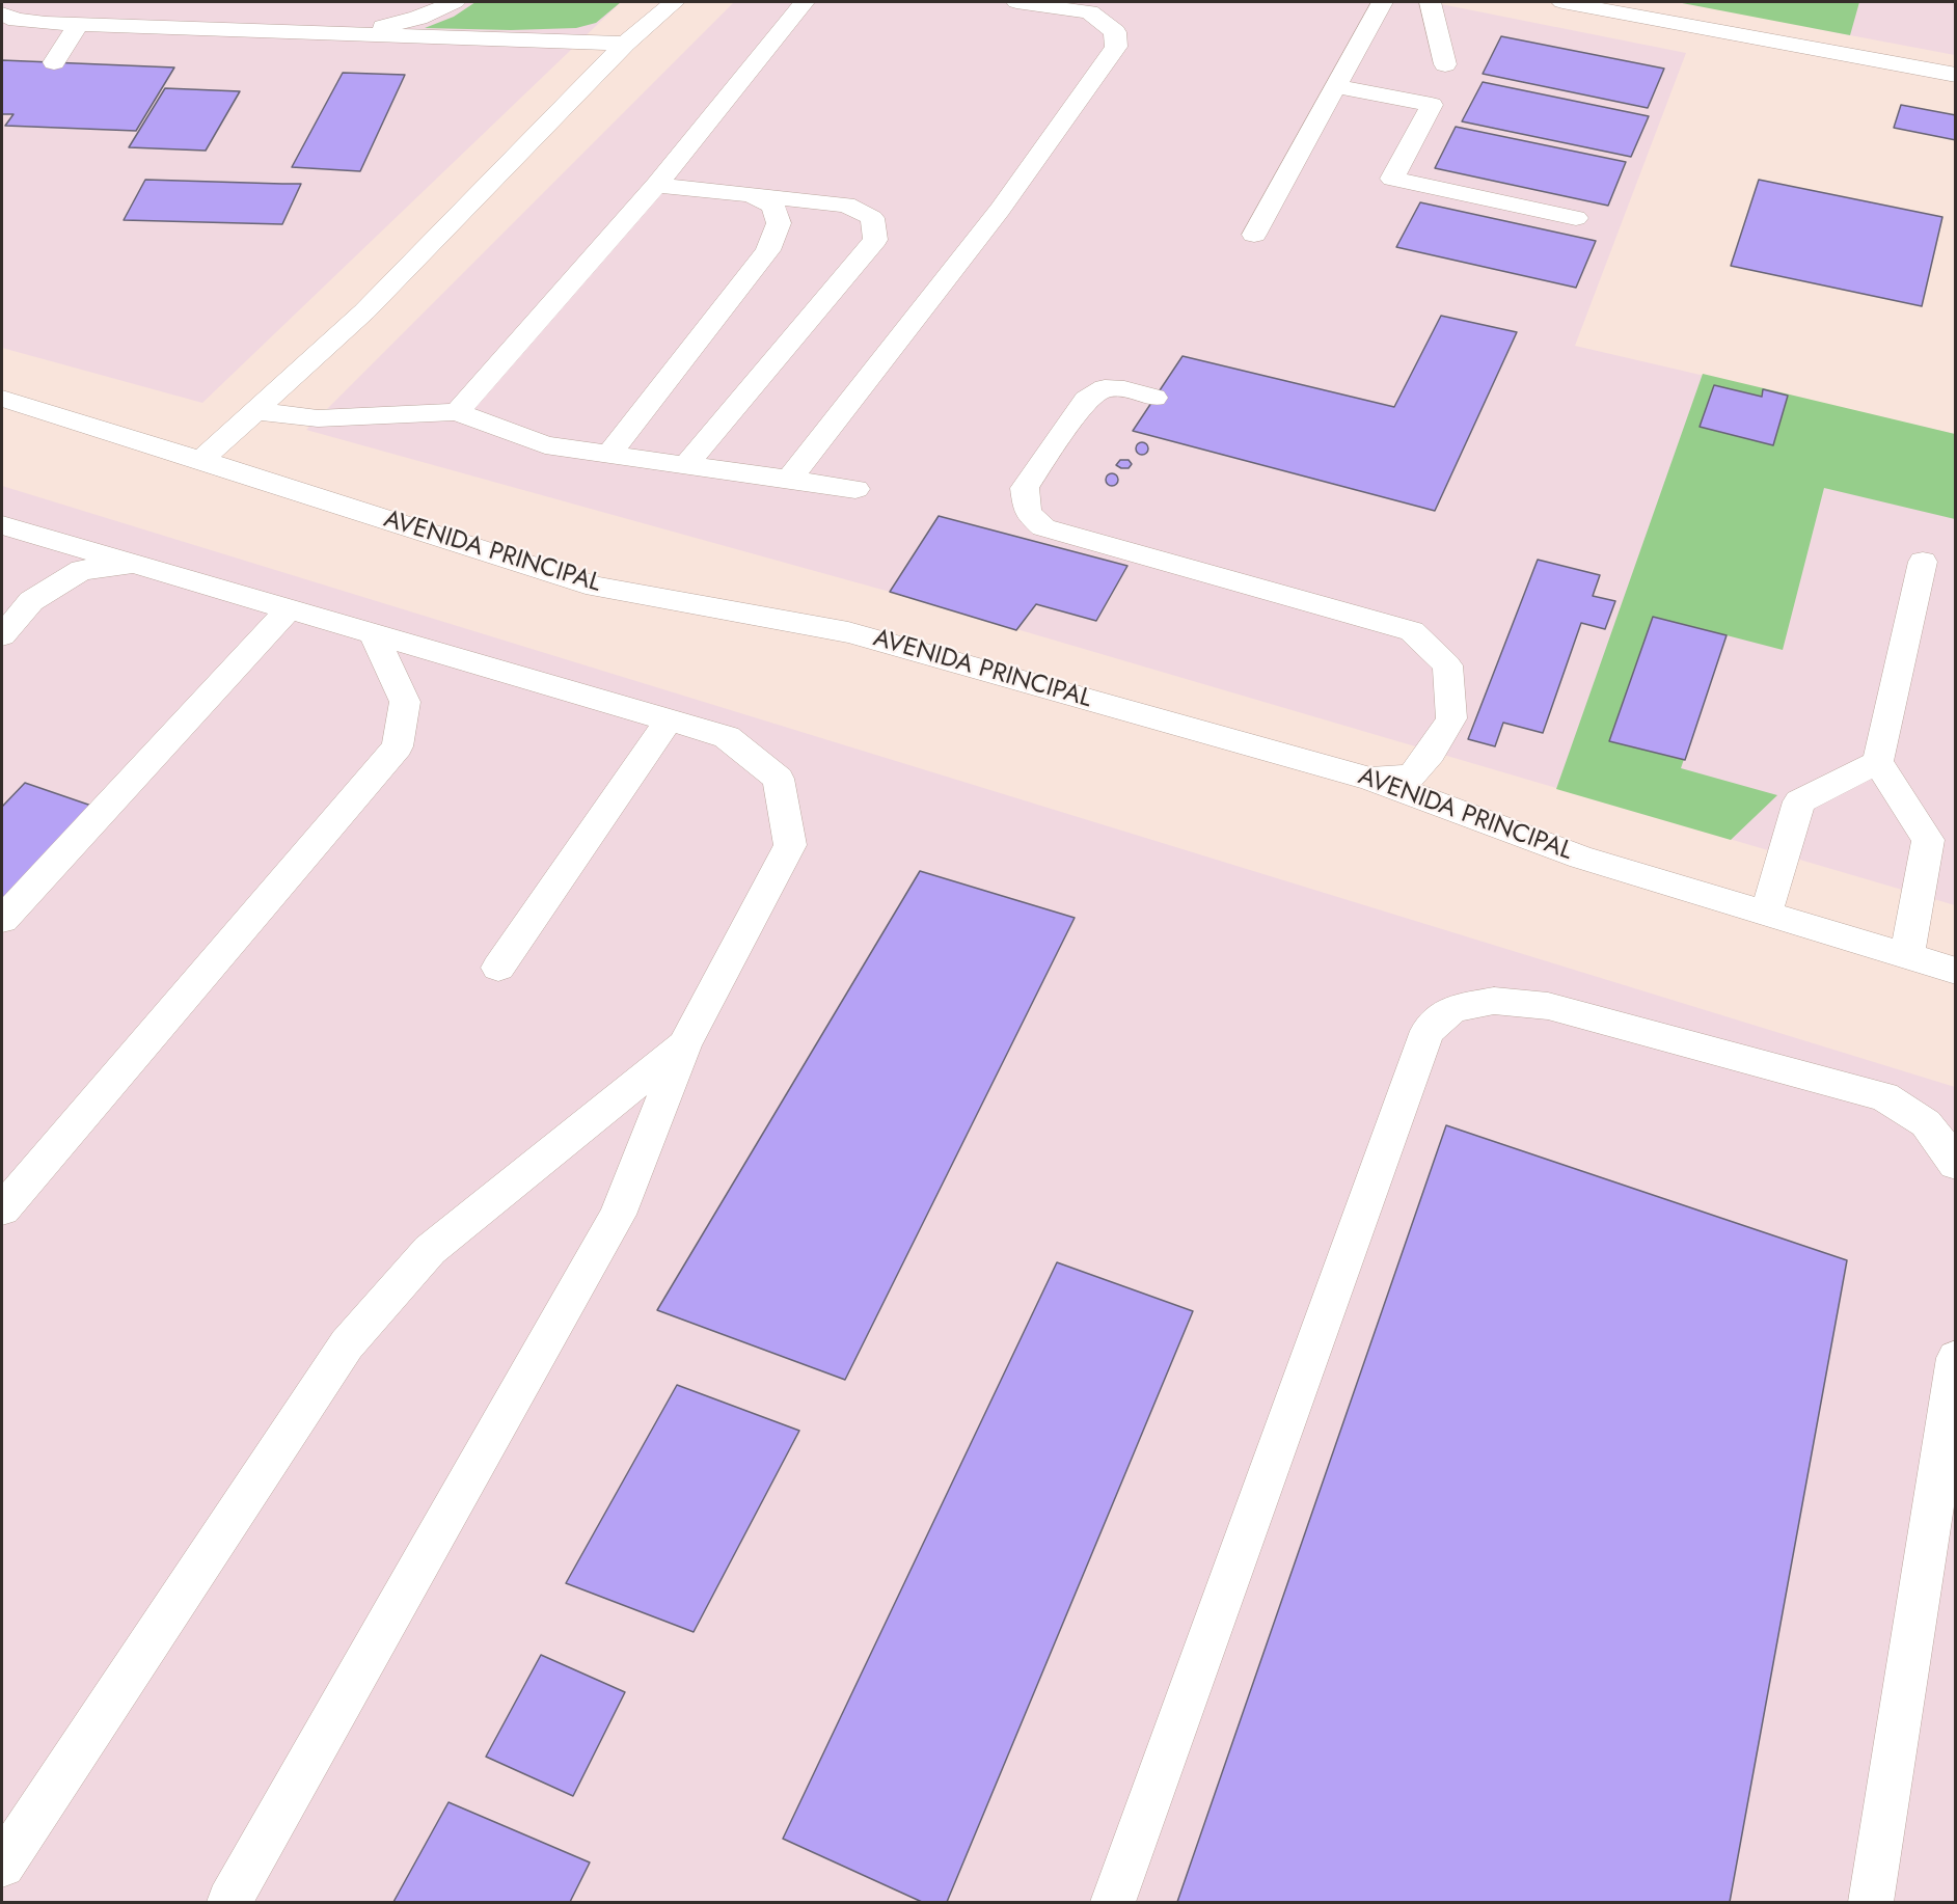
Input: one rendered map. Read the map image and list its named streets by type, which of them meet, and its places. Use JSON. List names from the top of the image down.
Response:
{
  "streets": {
    "lane": ["AVENIDA PRINCIPAL"]
  }
}
